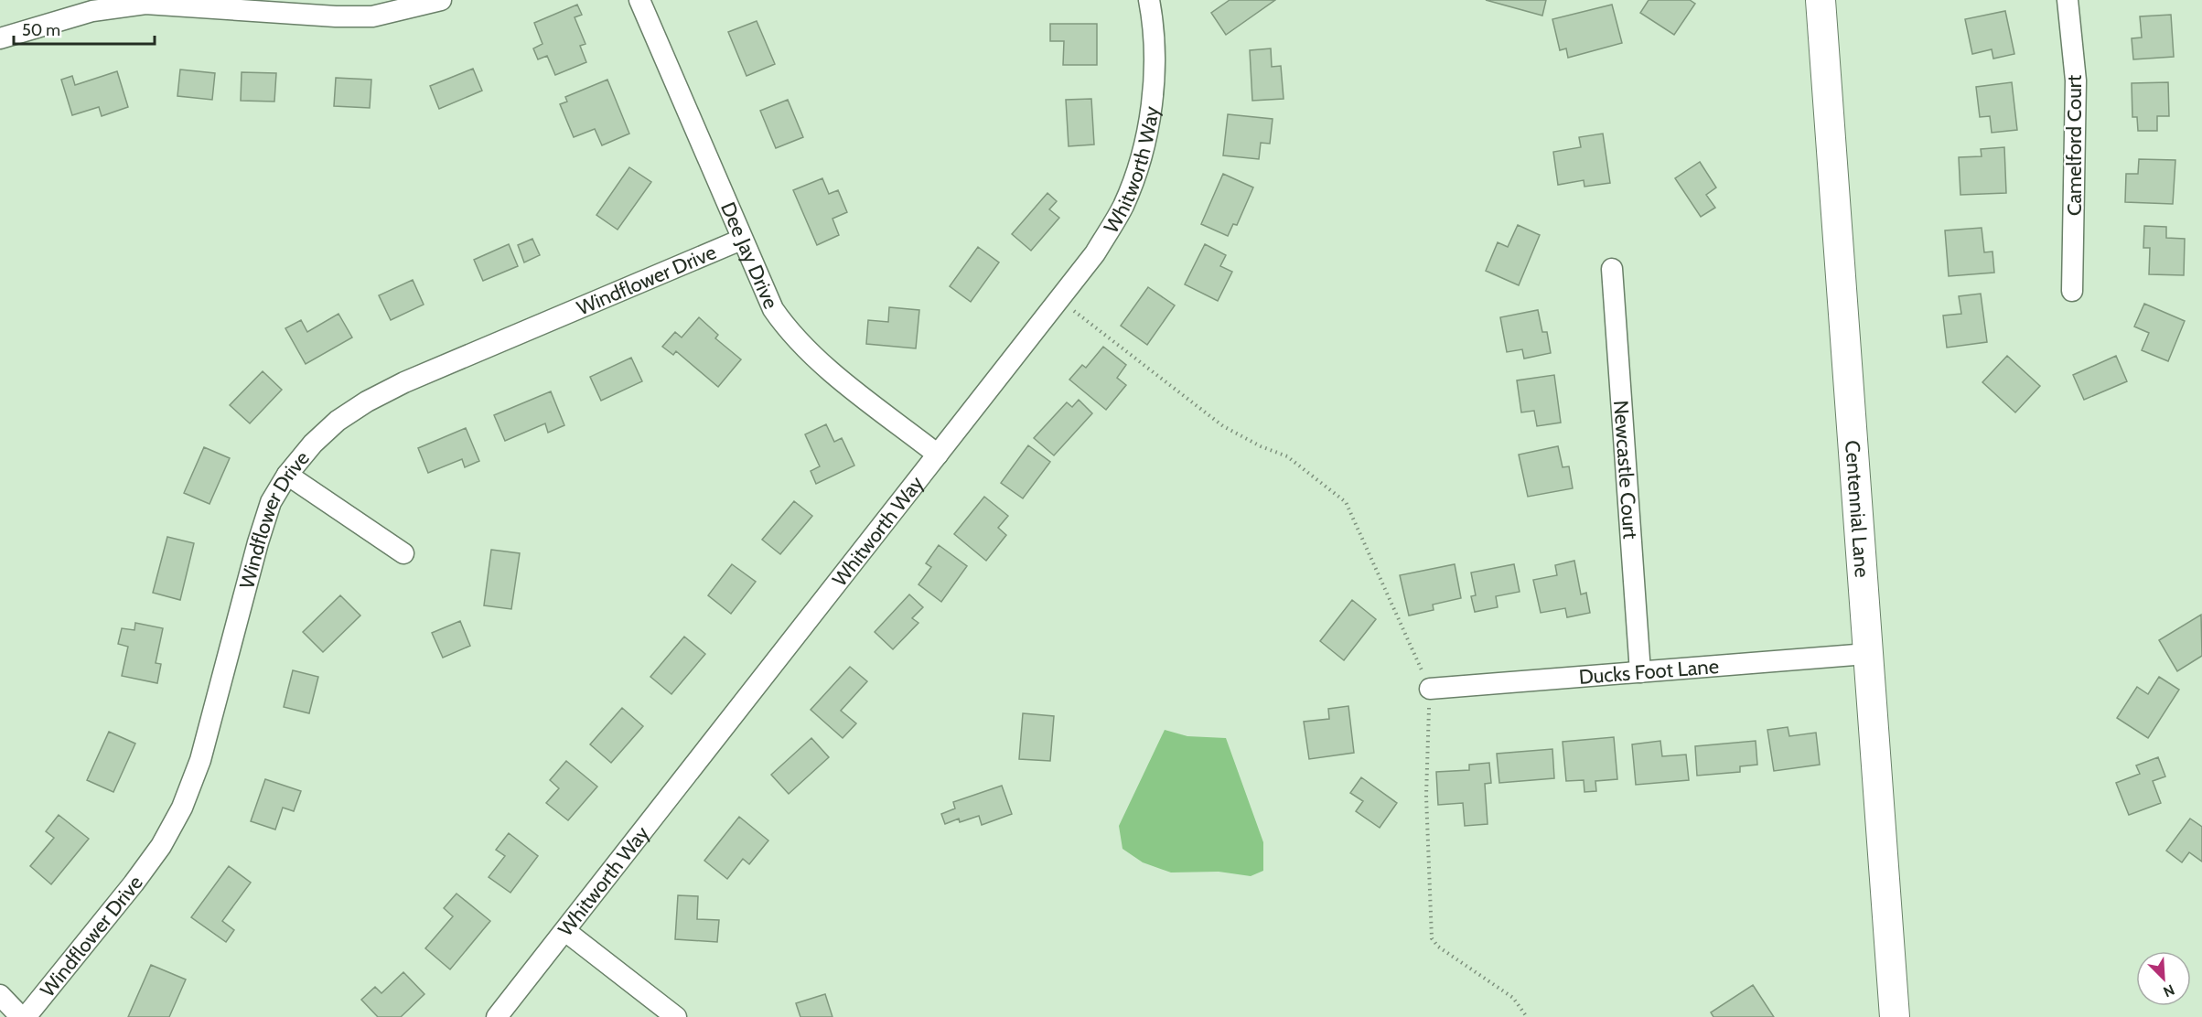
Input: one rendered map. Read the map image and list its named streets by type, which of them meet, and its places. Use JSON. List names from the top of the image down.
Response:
{
  "streets": {
    "street": [
      "Camelford Court",
      "Whitworth Way",
      "Dee Jay Drive",
      "Windflower Drive",
      "Newcastle Court",
      "Centennial Lane",
      "Ducks Foot Lane"
    ]
  },
  "crossings": [
    ["Whitworth Way", "Dee Jay Drive"],
    ["Dee Jay Drive", "Windflower Drive"],
    ["Newcastle Court", "Ducks Foot Lane"],
    ["Centennial Lane", "Ducks Foot Lane"]
  ],
  "scale_bar": "50 m",
  "north": "bottom right"
}
